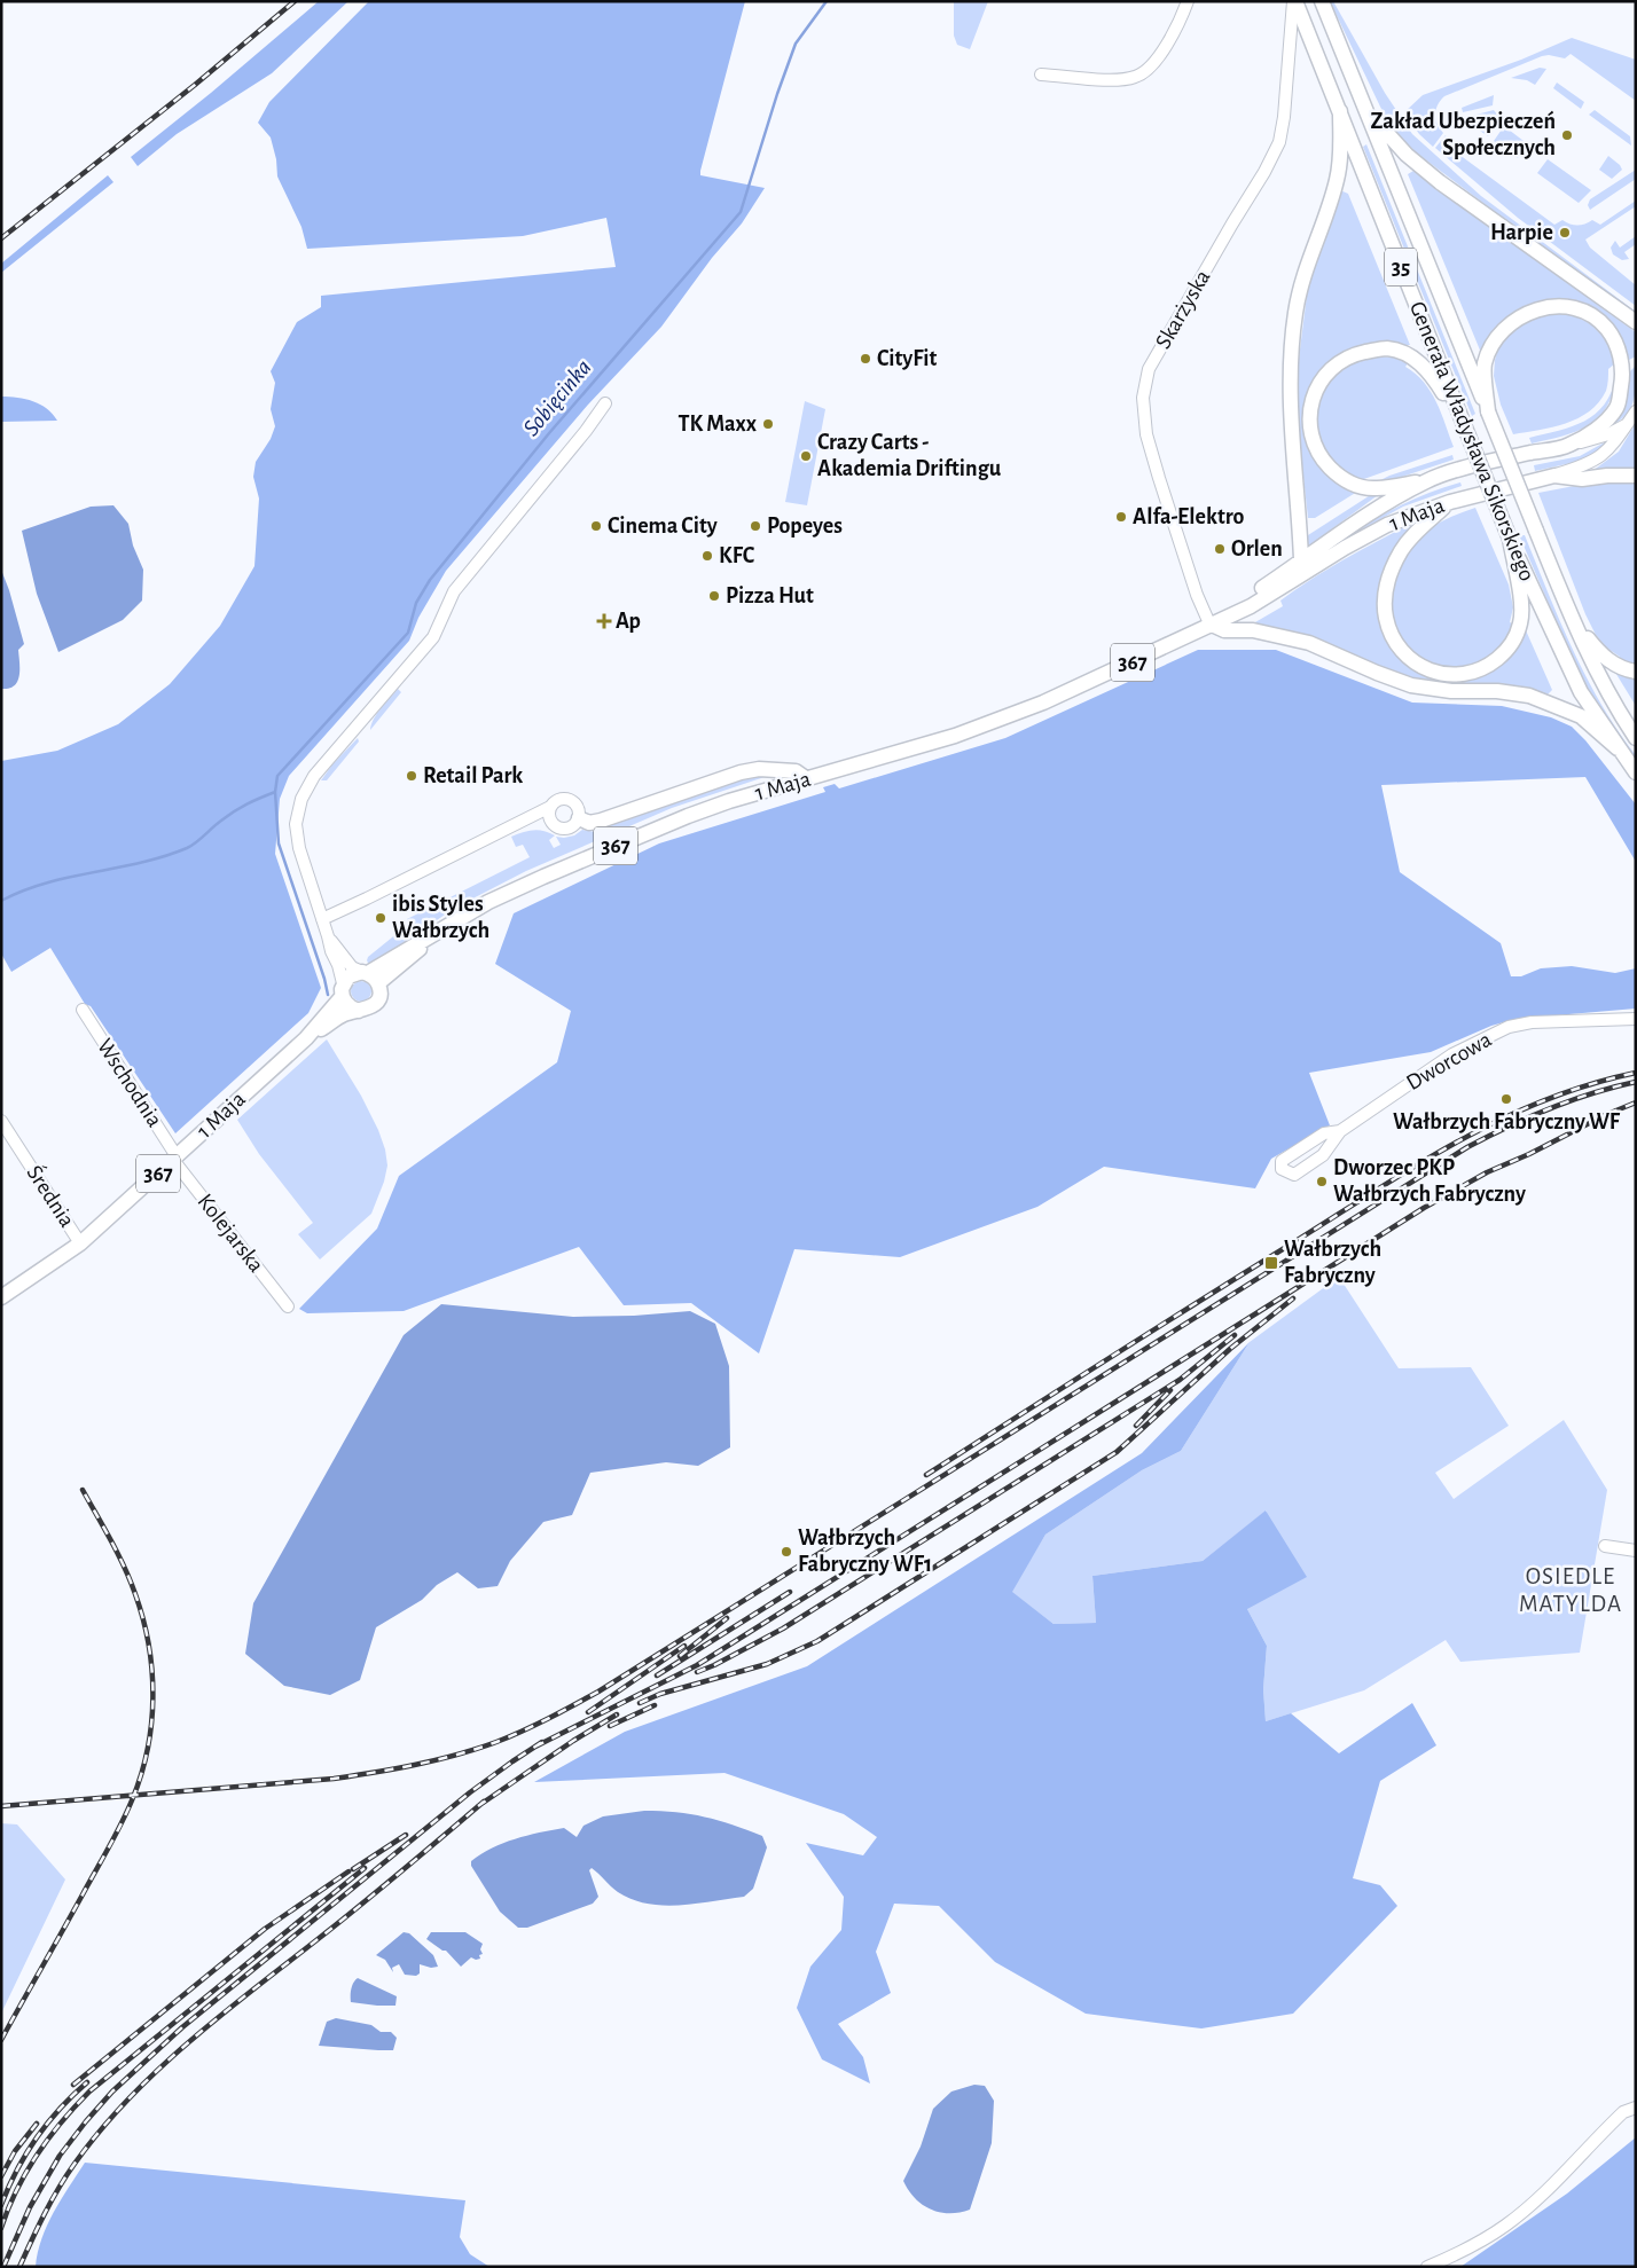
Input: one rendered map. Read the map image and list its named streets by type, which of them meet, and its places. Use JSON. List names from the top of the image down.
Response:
{
  "streets": {
    "main road": [
      "35",
      "Generała Władysława Sikorskiego",
      "1 Maja",
      "367"
    ],
    "street": [
      "Skarżyska",
      "Dworcowa",
      "Wschodnia",
      "Średnia",
      "Kolejarska"
    ]
  },
  "crossings": [
    ["Skarżyska", "Generała Władysława Sikorskiego"],
    ["Skarżyska", "1 Maja"],
    ["1 Maja", "367"],
    ["1 Maja", "Wschodnia"],
    ["1 Maja", "Średnia"],
    ["1 Maja", "Kolejarska"],
    ["Wschodnia", "Kolejarska"]
  ],
  "districts": ["OSIEDLE MATYLDA"],
  "water": ["Sobięcinka"],
  "places": {
    "other": [
      "Zakład Ubezpieczeń Społecznych",
      "Harpie",
      "CityFit",
      "TK Maxx",
      "Crazy Carts - Akademia Driftingu",
      "Alfa-Elektro",
      "Cinema City",
      "Popeyes",
      "Orlen",
      "KFC",
      "Pizza Hut",
      "Retail Park",
      "ibis Styles Wałbrzych",
      "Wałbrzych Fabryczny WF",
      "Dworzec PKP Wałbrzych Fabryczny",
      "Wałbrzych Fabryczny WF1"
    ],
    "health": ["Ap"],
    "transit": ["Wałbrzych Fabryczny"]
  }
}
